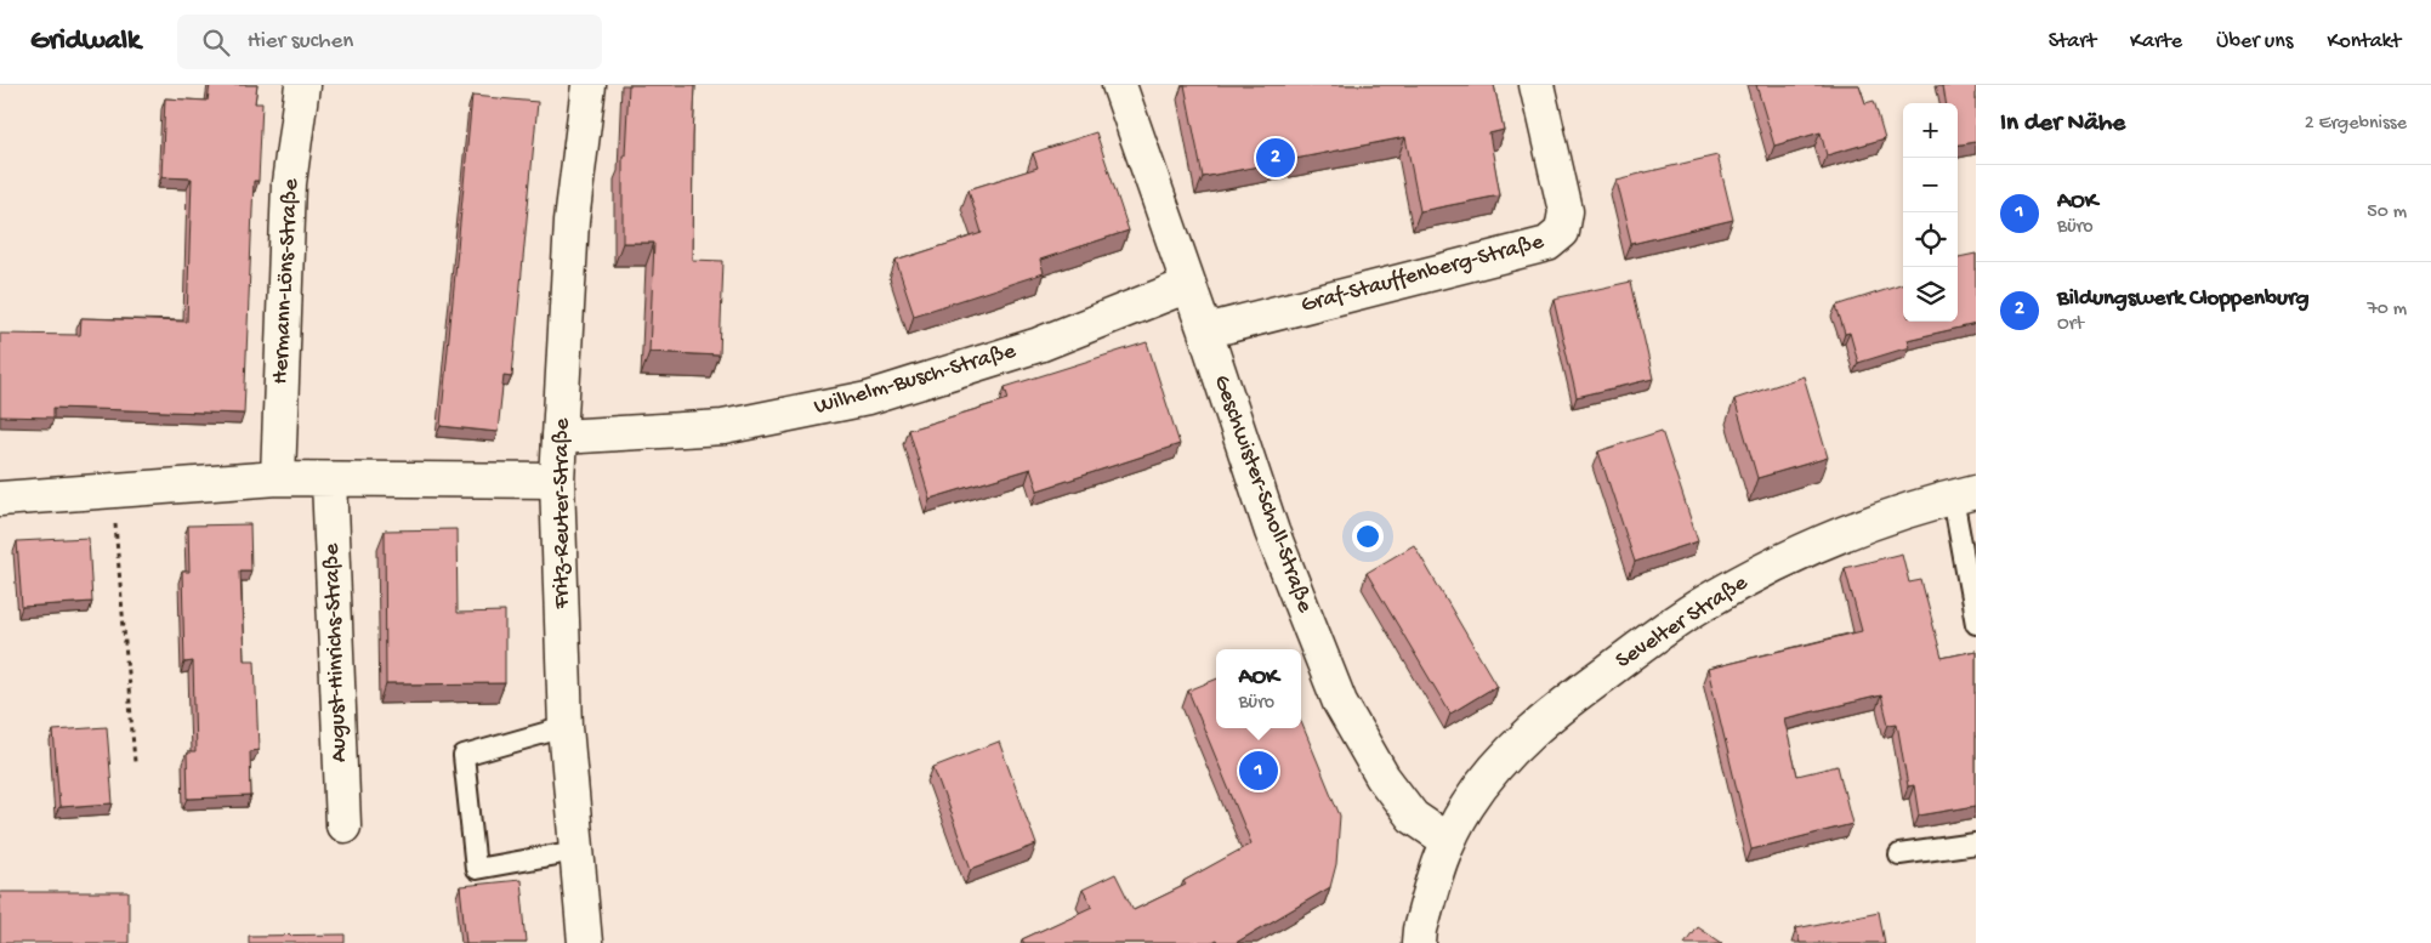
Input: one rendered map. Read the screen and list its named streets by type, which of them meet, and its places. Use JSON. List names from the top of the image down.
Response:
{
  "streets": {
    "street": [
      "Graf-Stauffenberg-Straße",
      "Hermann-Löns-Straße",
      "Wilhelm-Busch-Straße",
      "Geschwister-Scholl-Straße",
      "Fritz-Reuter-Straße",
      "Sevelter Straße",
      "August-Hinrichs-Straße"
    ]
  },
  "crossings": [
    ["Graf-Stauffenberg-Straße", "Geschwister-Scholl-Straße"],
    ["Wilhelm-Busch-Straße", "Geschwister-Scholl-Straße"],
    ["Wilhelm-Busch-Straße", "Fritz-Reuter-Straße"],
    ["Geschwister-Scholl-Straße", "Sevelter Straße"]
  ],
  "page": {
    "header": "Gridwalk",
    "search": "Hier suchen",
    "nav": [
      "Start",
      "Karte",
      "Über uns",
      "Kontakt"
    ],
    "heading": ["In der Nähe", "2 Ergebnisse"],
    "map_buttons": ["+", "−"],
    "pins": ["2", "1"],
    "list": [
      {
        "mark": "1",
        "name": "AOK",
        "note": "Büro",
        "value": "50 m"
      },
      {
        "mark": "2",
        "name": "Bildungswerk Cloppenburg",
        "note": "Ort",
        "value": "70 m"
      }
    ],
    "popup": ["AOK", "Büro"]
  }
}
